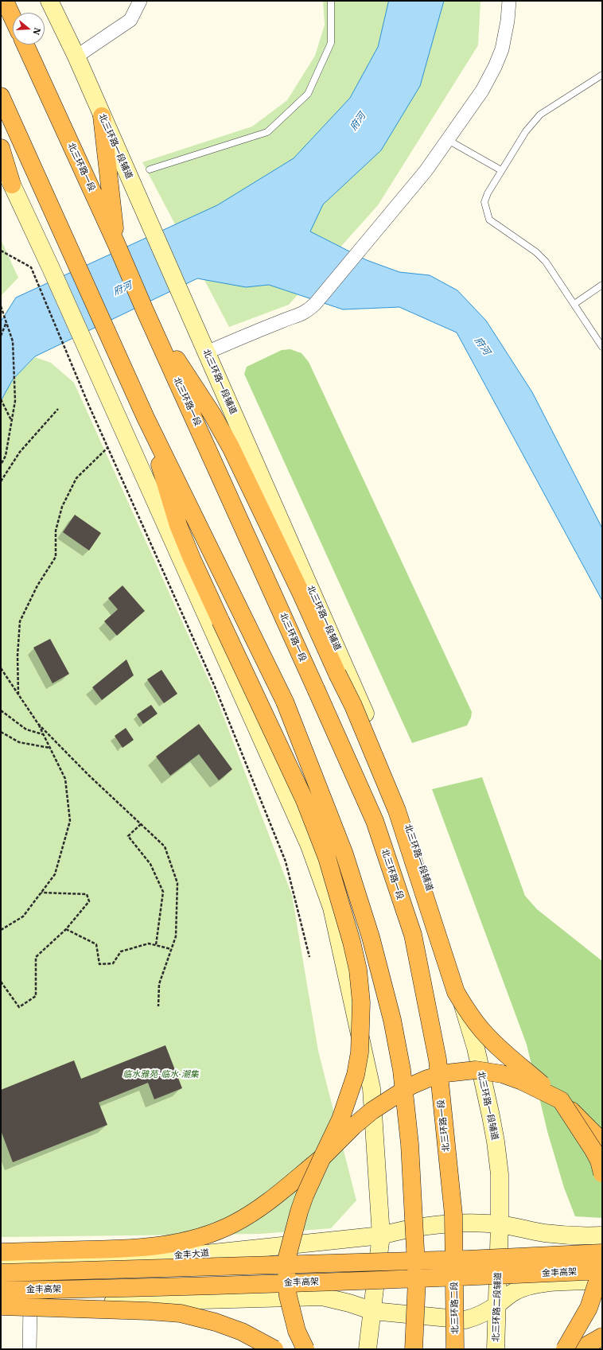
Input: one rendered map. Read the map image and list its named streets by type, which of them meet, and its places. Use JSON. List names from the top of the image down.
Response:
{
  "streets": {
    "highway": ["北三环路一段", "金丰高架", "北三环路二段"],
    "main road": ["北三环路一段辅道", "金丰大道", "北三环路二段辅道"]
  },
  "crossings": [
    ["北三环路一段辅道", "金丰大道"],
    ["北三环路一段辅道", "北三环路二段辅道"],
    ["北三环路一段", "北三环路二段"]
  ],
  "water": ["府河"],
  "parks": ["临水雅苑-临水·潮集"],
  "north": "right"
}
